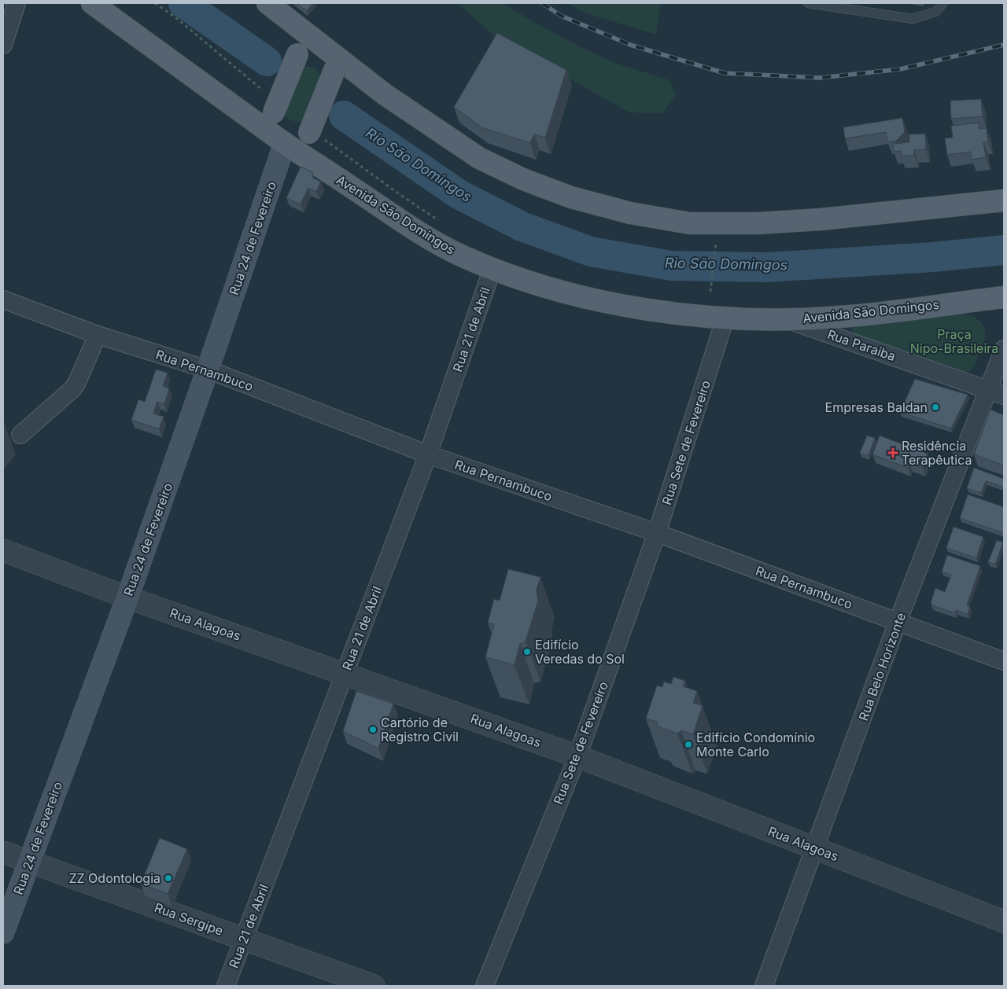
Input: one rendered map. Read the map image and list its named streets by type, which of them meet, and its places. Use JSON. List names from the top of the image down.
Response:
{
  "streets": {
    "main road": ["Avenida São Domingos", "Rua 24 de Fevereiro"],
    "street": [
      "Rua 21 de Abril",
      "Rua Paraiba",
      "Rua Pernambuco",
      "Rua Sete de Fevereiro",
      "Rua Alagoas",
      "Rua Belo Horizonte",
      "Rua Sergipe"
    ]
  },
  "crossings": [
    ["Avenida São Domingos", "Rua 24 de Fevereiro"],
    ["Avenida São Domingos", "Rua 21 de Abril"],
    ["Avenida São Domingos", "Rua Paraiba"],
    ["Avenida São Domingos", "Rua Sete de Fevereiro"],
    ["Rua 24 de Fevereiro", "Rua Pernambuco"],
    ["Rua 24 de Fevereiro", "Rua Alagoas"],
    ["Rua 24 de Fevereiro", "Rua Sergipe"],
    ["Rua 21 de Abril", "Rua Pernambuco"],
    ["Rua 21 de Abril", "Rua Alagoas"],
    ["Rua 21 de Abril", "Rua Sergipe"],
    ["Rua Paraiba", "Rua Belo Horizonte"],
    ["Rua Pernambuco", "Rua Sete de Fevereiro"],
    ["Rua Pernambuco", "Rua Belo Horizonte"],
    ["Rua Sete de Fevereiro", "Rua Alagoas"],
    ["Rua Alagoas", "Rua Belo Horizonte"]
  ],
  "water": ["Rio São Domingos"],
  "parks": ["Praça Nipo-Brasileira"],
  "places": {
    "other": [
      "Empresas Baldan",
      "Edifício Veredas do Sol",
      "Cartório de Registro Civil",
      "Edifício Condomínio Monte Carlo",
      "ZZ Odontologia"
    ],
    "health": ["Residência Terapêutica"]
  }
}
